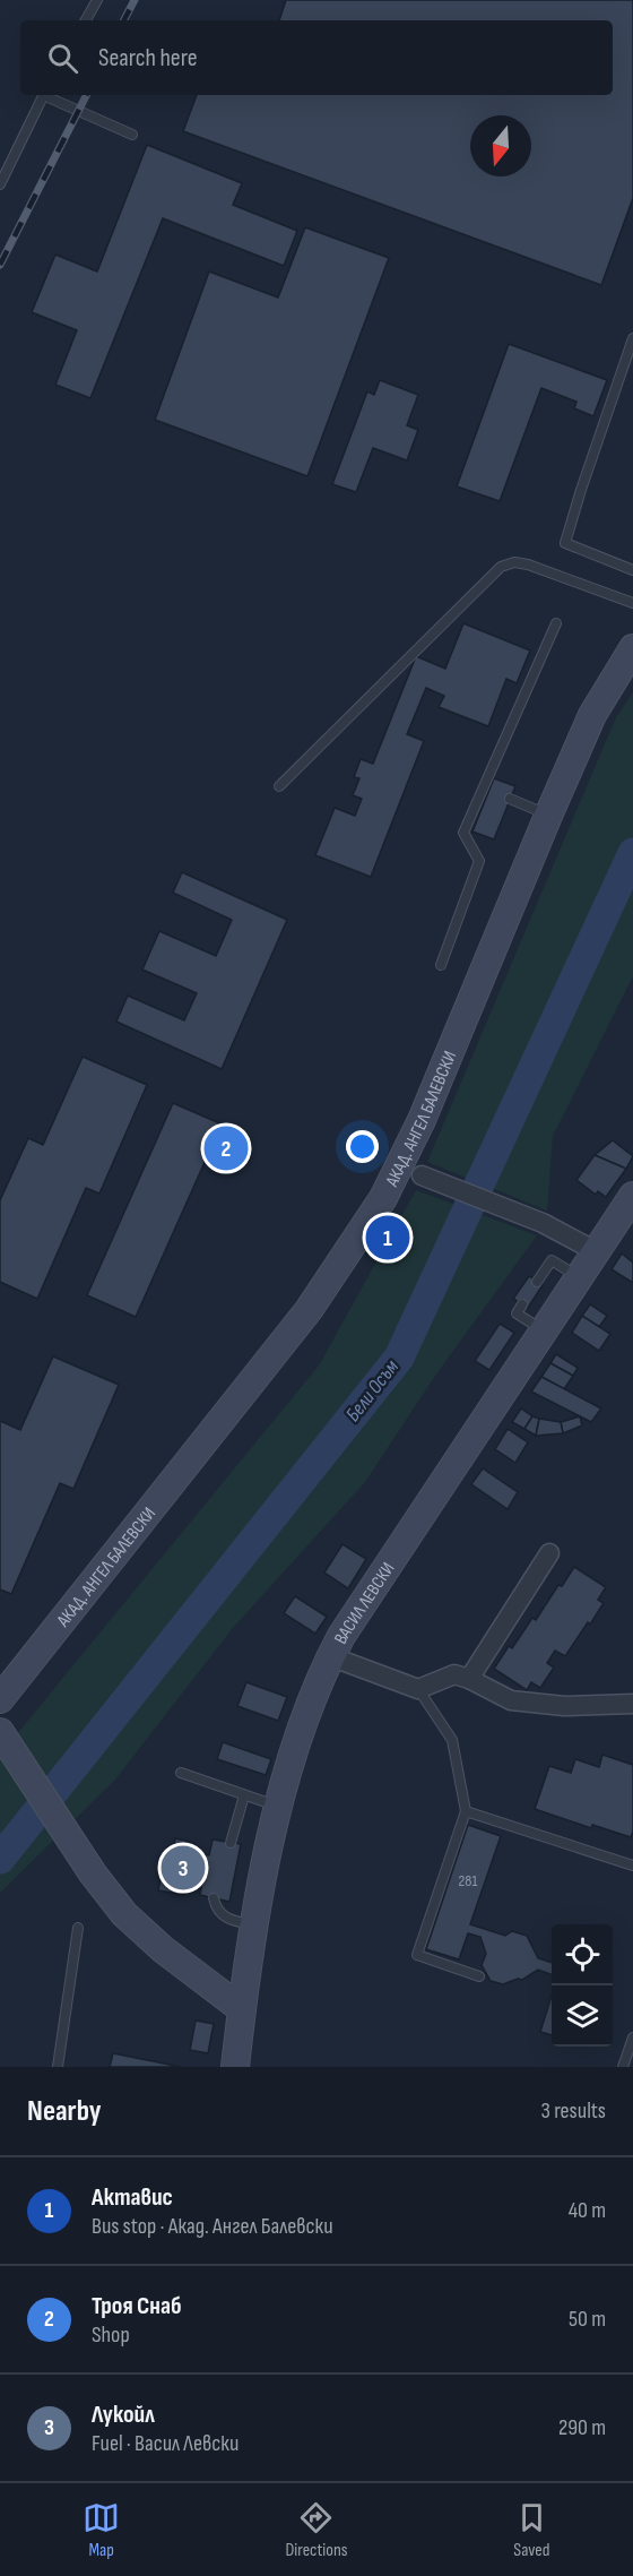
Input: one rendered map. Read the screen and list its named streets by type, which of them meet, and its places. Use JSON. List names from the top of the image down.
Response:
{
  "streets": {
    "street": ["АКАД. АНГЕЛ БАЛЕВСКИ", "ВАСИЛ ЛЕВСКИ"]
  },
  "water": ["Бели Осъм"],
  "house_numbers": ["281"],
  "north": "bottom",
  "page": {
    "search": "Search here",
    "pins": ["2", "1", "3"],
    "heading": ["Nearby", "3 results"],
    "list": [
      {
        "mark": "1",
        "name": "Актавис",
        "note": "Bus stop · Акад. Ангел Балевски",
        "value": "40 m"
      },
      {
        "mark": "2",
        "name": "Троя Снаб",
        "note": "Shop",
        "value": "50 m"
      },
      {
        "mark": "3",
        "name": "Лукойл",
        "note": "Fuel · Васил Левски",
        "value": "290 m"
      }
    ],
    "nav": ["Map", "Directions", "Saved"]
  }
}
